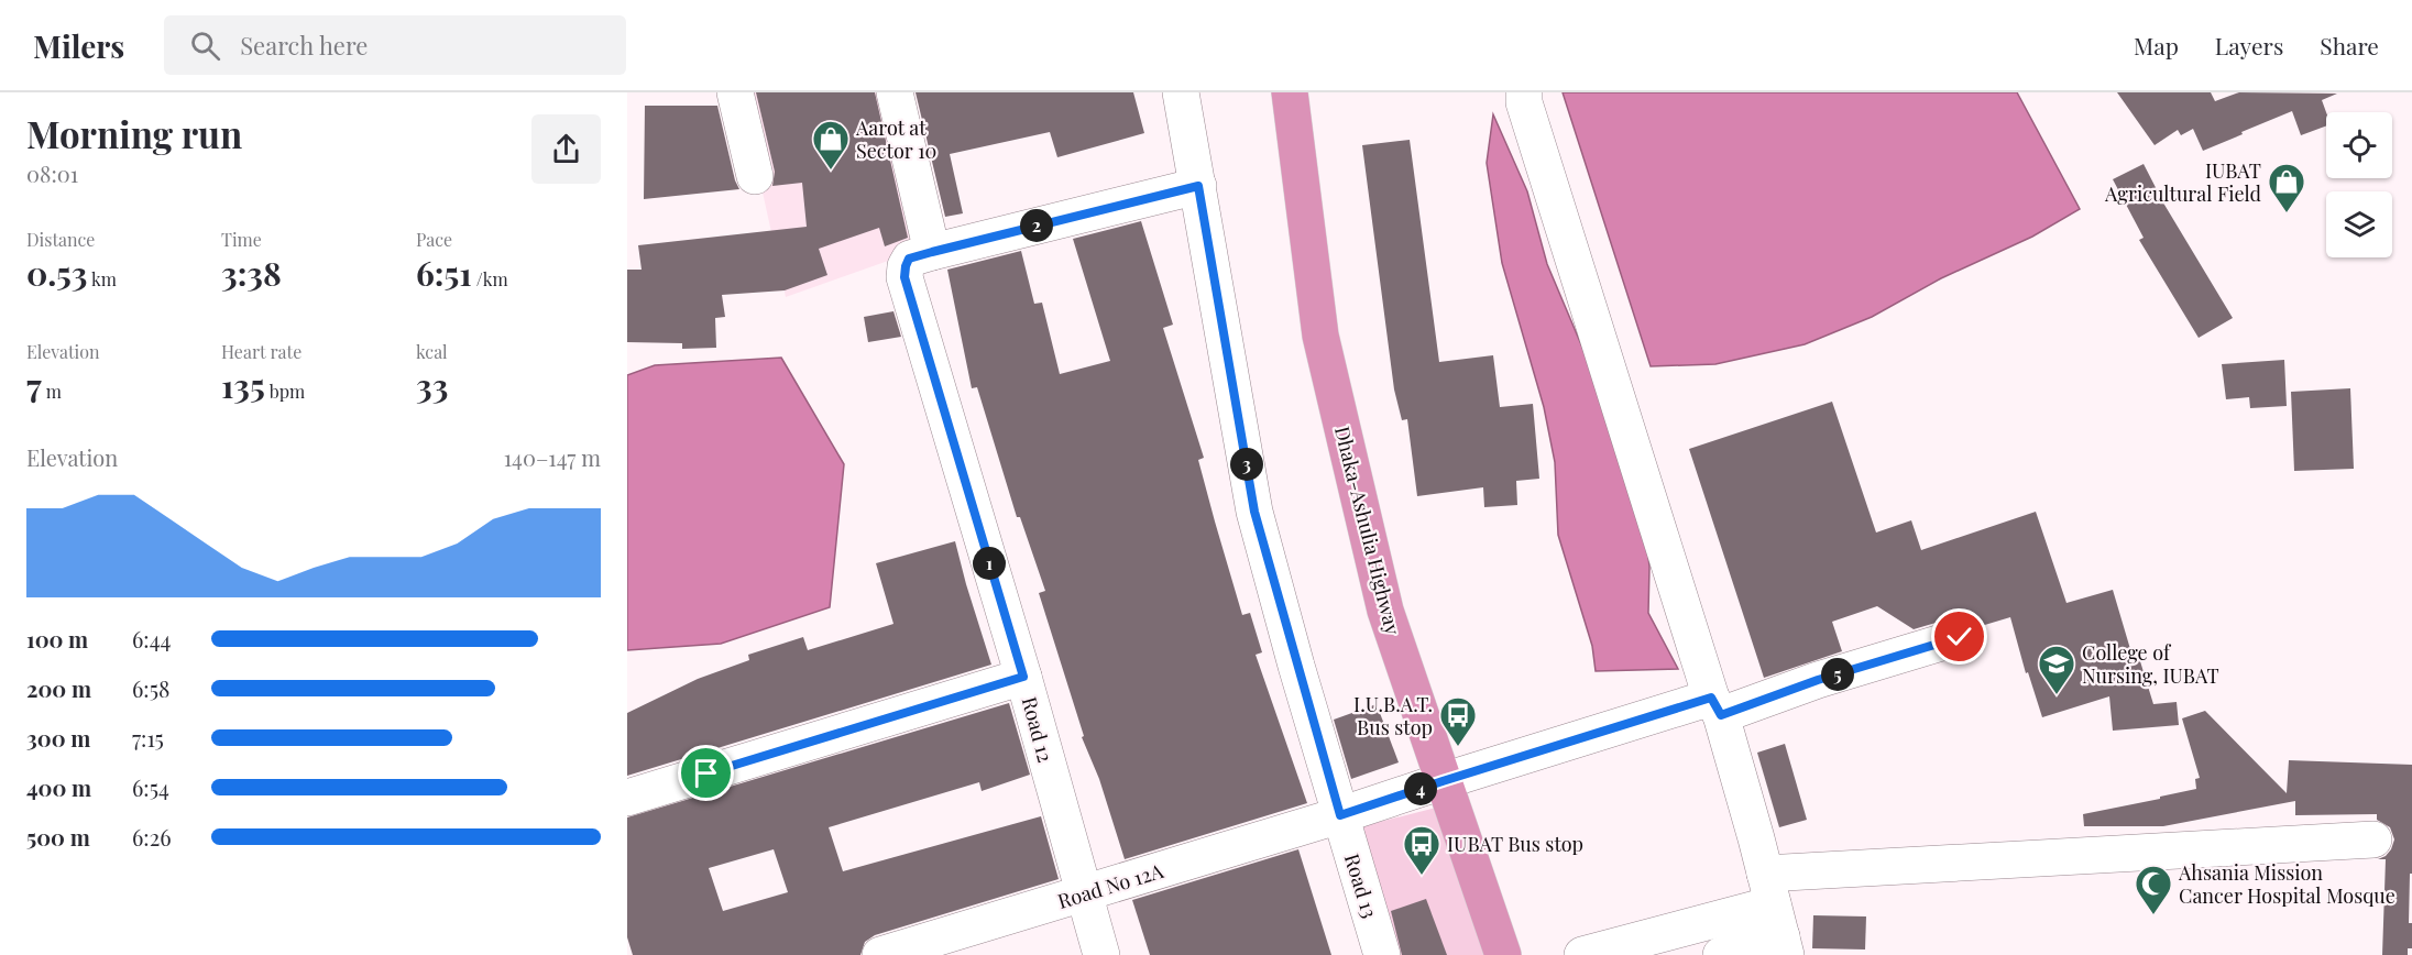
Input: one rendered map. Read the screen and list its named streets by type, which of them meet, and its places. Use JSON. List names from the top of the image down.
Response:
{
  "streets": {
    "highway": ["Dhaka-Ashulia Highway"],
    "street": ["Road 12", "Road No 12A", "Road 13"]
  },
  "crossings": [
    ["Dhaka-Ashulia Highway", "Road No 12A"],
    ["Road 12", "Road No 12A"],
    ["Road 12", "Road 13"],
    ["Road No 12A", "Road 13"]
  ],
  "places": {
    "shop": ["Aarot at Sector 10", "IUBAT Agricultural Field"],
    "school or university": ["College of Nursing, IUBAT"],
    "bus stop": ["I.U.B.A.T. Bus stop", "IUBAT Bus stop"],
    "mosque": ["Ahsania Mission Cancer Hospital Mosque"]
  },
  "page": {
    "header": "Milers",
    "search": "Search here",
    "nav": ["Map", "Layers", "Share"],
    "heading": ["Morning run", "08:01"],
    "stats": [
      ["Distance", "0.53 km"],
      ["Time", "3:38"],
      ["Pace", "6:51 /km"],
      ["Elevation", "7 m"],
      ["Heart rate", "135 bpm"],
      ["kcal", "33"]
    ],
    "pins": [
      "2",
      "3",
      "1",
      "5",
      "4"
    ],
    "chart": ["Elevation", "140–147 m"],
    "list": [
      {
        "name": "100 m",
        "note": "6:44"
      },
      {
        "name": "200 m",
        "note": "6:58"
      },
      {
        "name": "300 m",
        "note": "7:15"
      },
      {
        "name": "400 m",
        "note": "6:54"
      },
      {
        "name": "500 m",
        "note": "6:26"
      }
    ]
  }
}
